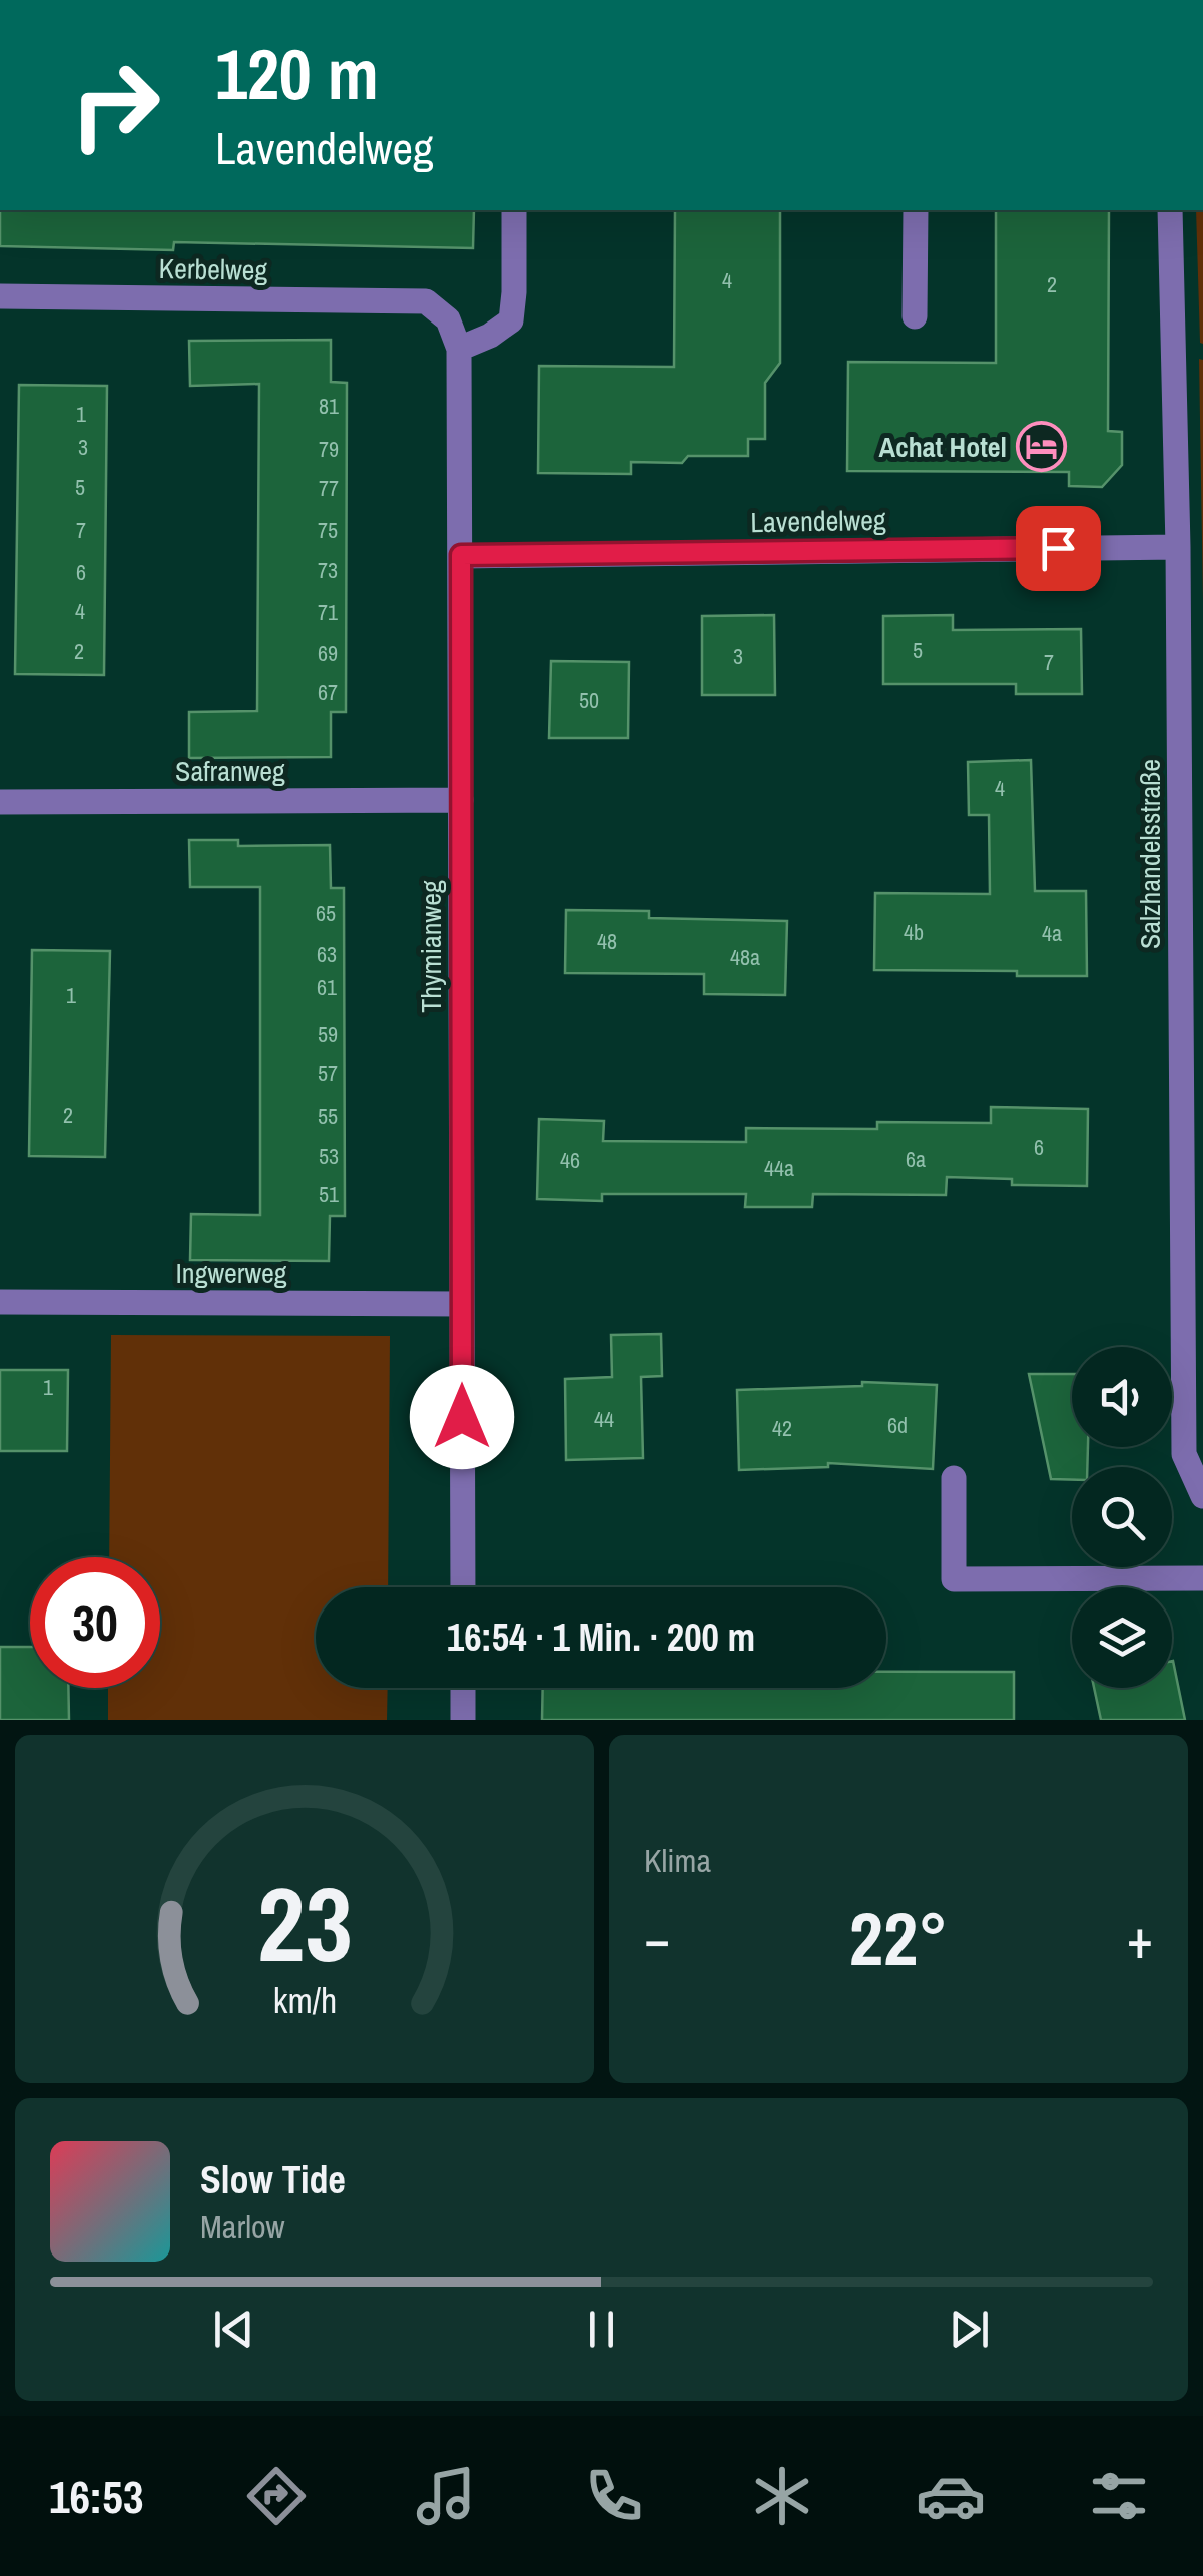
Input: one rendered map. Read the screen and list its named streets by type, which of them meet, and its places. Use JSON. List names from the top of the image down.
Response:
{
  "streets": {
    "street": [
      "Kerbelweg",
      "Lavendelweg",
      "Safranweg",
      "Salzhandelsstraße",
      "Thymianweg",
      "Ingwerweg"
    ]
  },
  "crossings": [
    ["Kerbelweg", "Thymianweg"],
    ["Lavendelweg", "Salzhandelsstraße"],
    ["Lavendelweg", "Thymianweg"],
    ["Safranweg", "Thymianweg"],
    ["Thymianweg", "Ingwerweg"]
  ],
  "places": {
    "hotel": ["Achat Hotel"]
  },
  "house_numbers": [
    "4",
    "2",
    "81",
    "1",
    "3",
    "79",
    "5",
    "77",
    "7",
    "75",
    "73",
    "6",
    "4",
    "71",
    "5",
    "2",
    "69",
    "3",
    "7",
    "67",
    "50",
    "4",
    "65",
    "4b",
    "4a",
    "48",
    "63",
    "48a",
    "61",
    "1",
    "59",
    "57",
    "2",
    "55",
    "6",
    "53",
    "6a",
    "46",
    "44a",
    "51",
    "1",
    "44",
    "6d",
    "42"
  ],
  "page": {
    "turn": ["120 m", "Lavendelweg"],
    "limit": "30",
    "trip": "16:54 · 1 Min. · 200 m",
    "tile": "Klima",
    "heat": ["−", "22°", "+"],
    "song": ["Slow Tide", "Marlow"],
    "tabs": "16:53",
    "gauge": ["23", "km/h"]
  }
}
